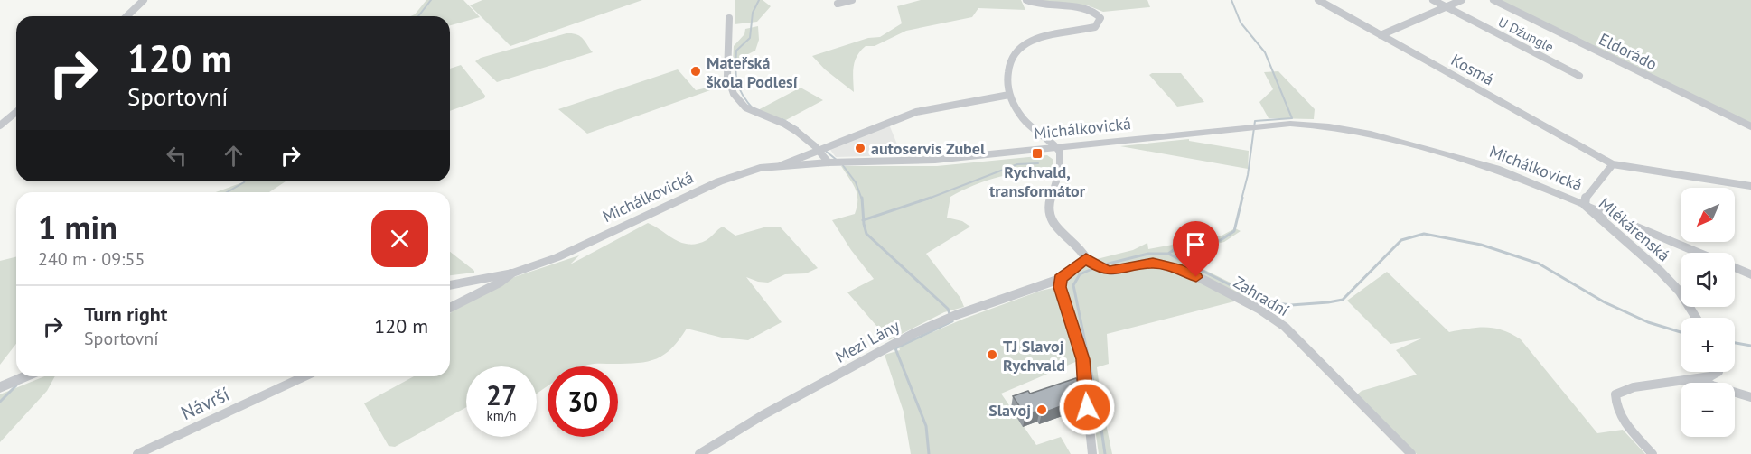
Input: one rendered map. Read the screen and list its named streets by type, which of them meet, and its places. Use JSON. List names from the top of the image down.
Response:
{
  "streets": {
    "street": [
      "U Džungle",
      "Eldorádo",
      "Kosmá",
      "Michálkovická",
      "Mlékárenská",
      "Zahradní",
      "Mezi Lány",
      "Návrší"
    ]
  },
  "crossings": [
    ["Michálkovická", "Mlékárenská"],
    ["Michálkovická", "Zahradní"],
    ["Zahradní", "Mezi Lány"]
  ],
  "places": {
    "other": [
      "Mateřská škola Podlesí",
      "autoservis Zubel",
      "TJ Slavoj Rychvald",
      "Slavoj"
    ],
    "transit": ["Rychvald, transformátor"]
  },
  "north": "bottom left",
  "page": {
    "turn": ["120 m", "Sportovní"],
    "map_buttons": ["+", "−"],
    "heading": ["1 min", "240 m · 09:55"],
    "list": [
      {
        "name": "Turn right",
        "note": "Sportovní",
        "value": "120 m"
      }
    ],
    "speed": "27 km/h",
    "limit": "30"
  }
}
